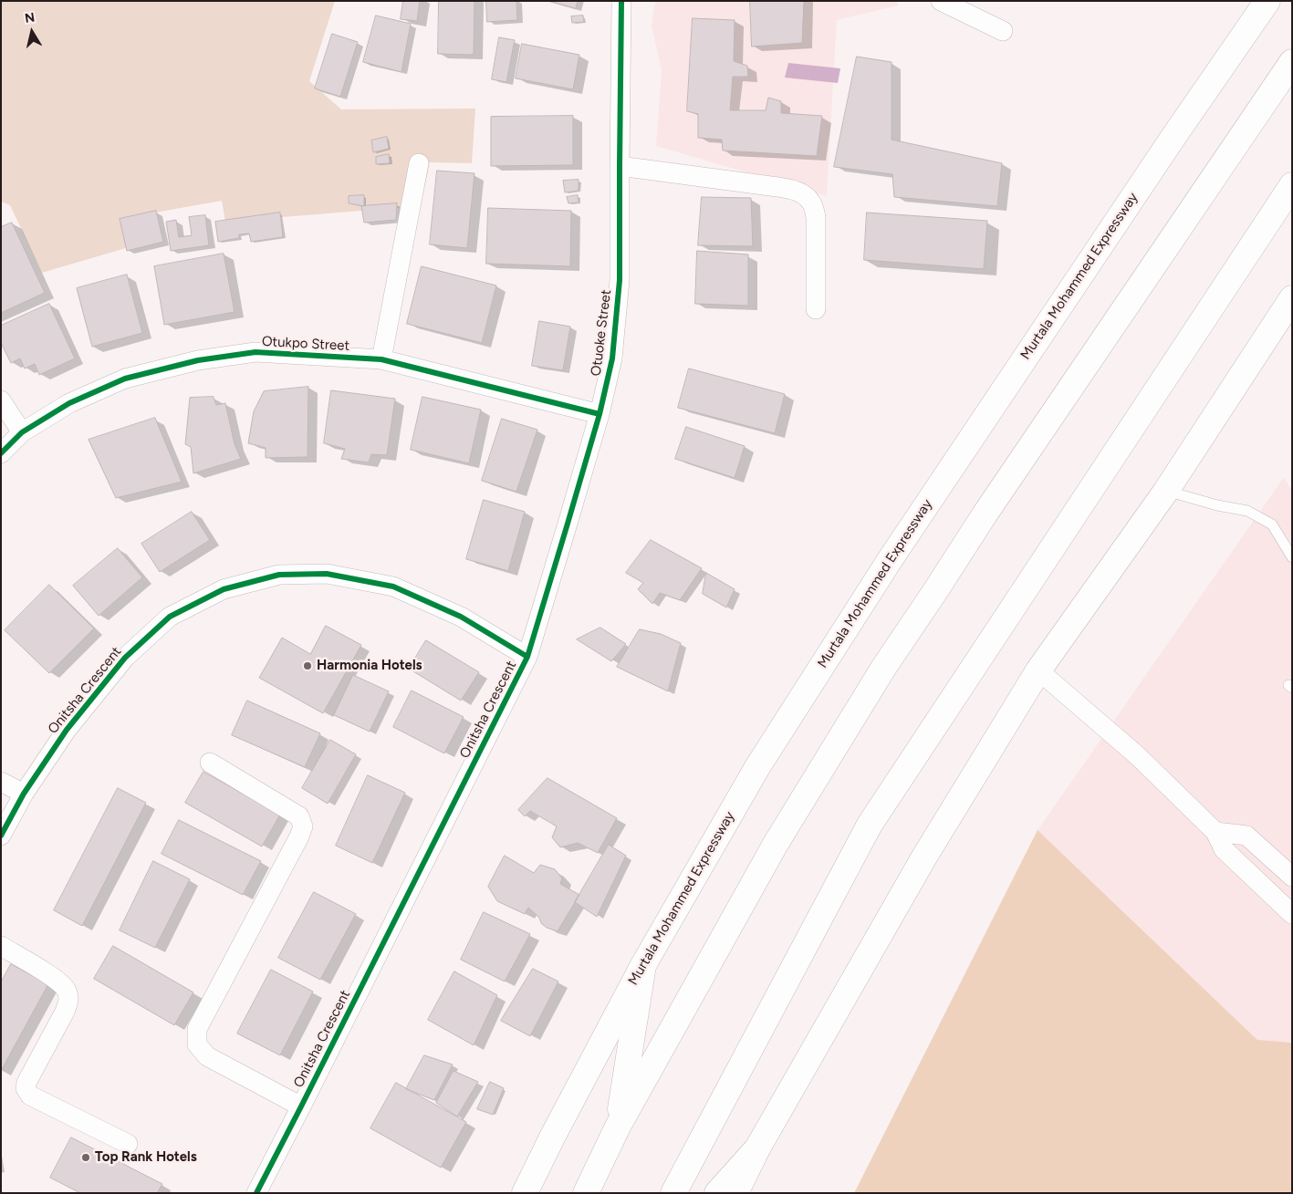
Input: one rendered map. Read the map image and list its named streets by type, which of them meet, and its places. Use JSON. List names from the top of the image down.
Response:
{
  "streets": {
    "highway": ["Murtala Mohammed Expressway"],
    "street": ["Otuoke Street", "Otukpo Street", "Onitsha Crescent"]
  },
  "crossings": [
    ["Otuoke Street", "Otukpo Street"],
    ["Otuoke Street", "Onitsha Crescent"]
  ],
  "places": ["Harmonia Hotels", "Top Rank Hotels"],
  "north": "top"
}
